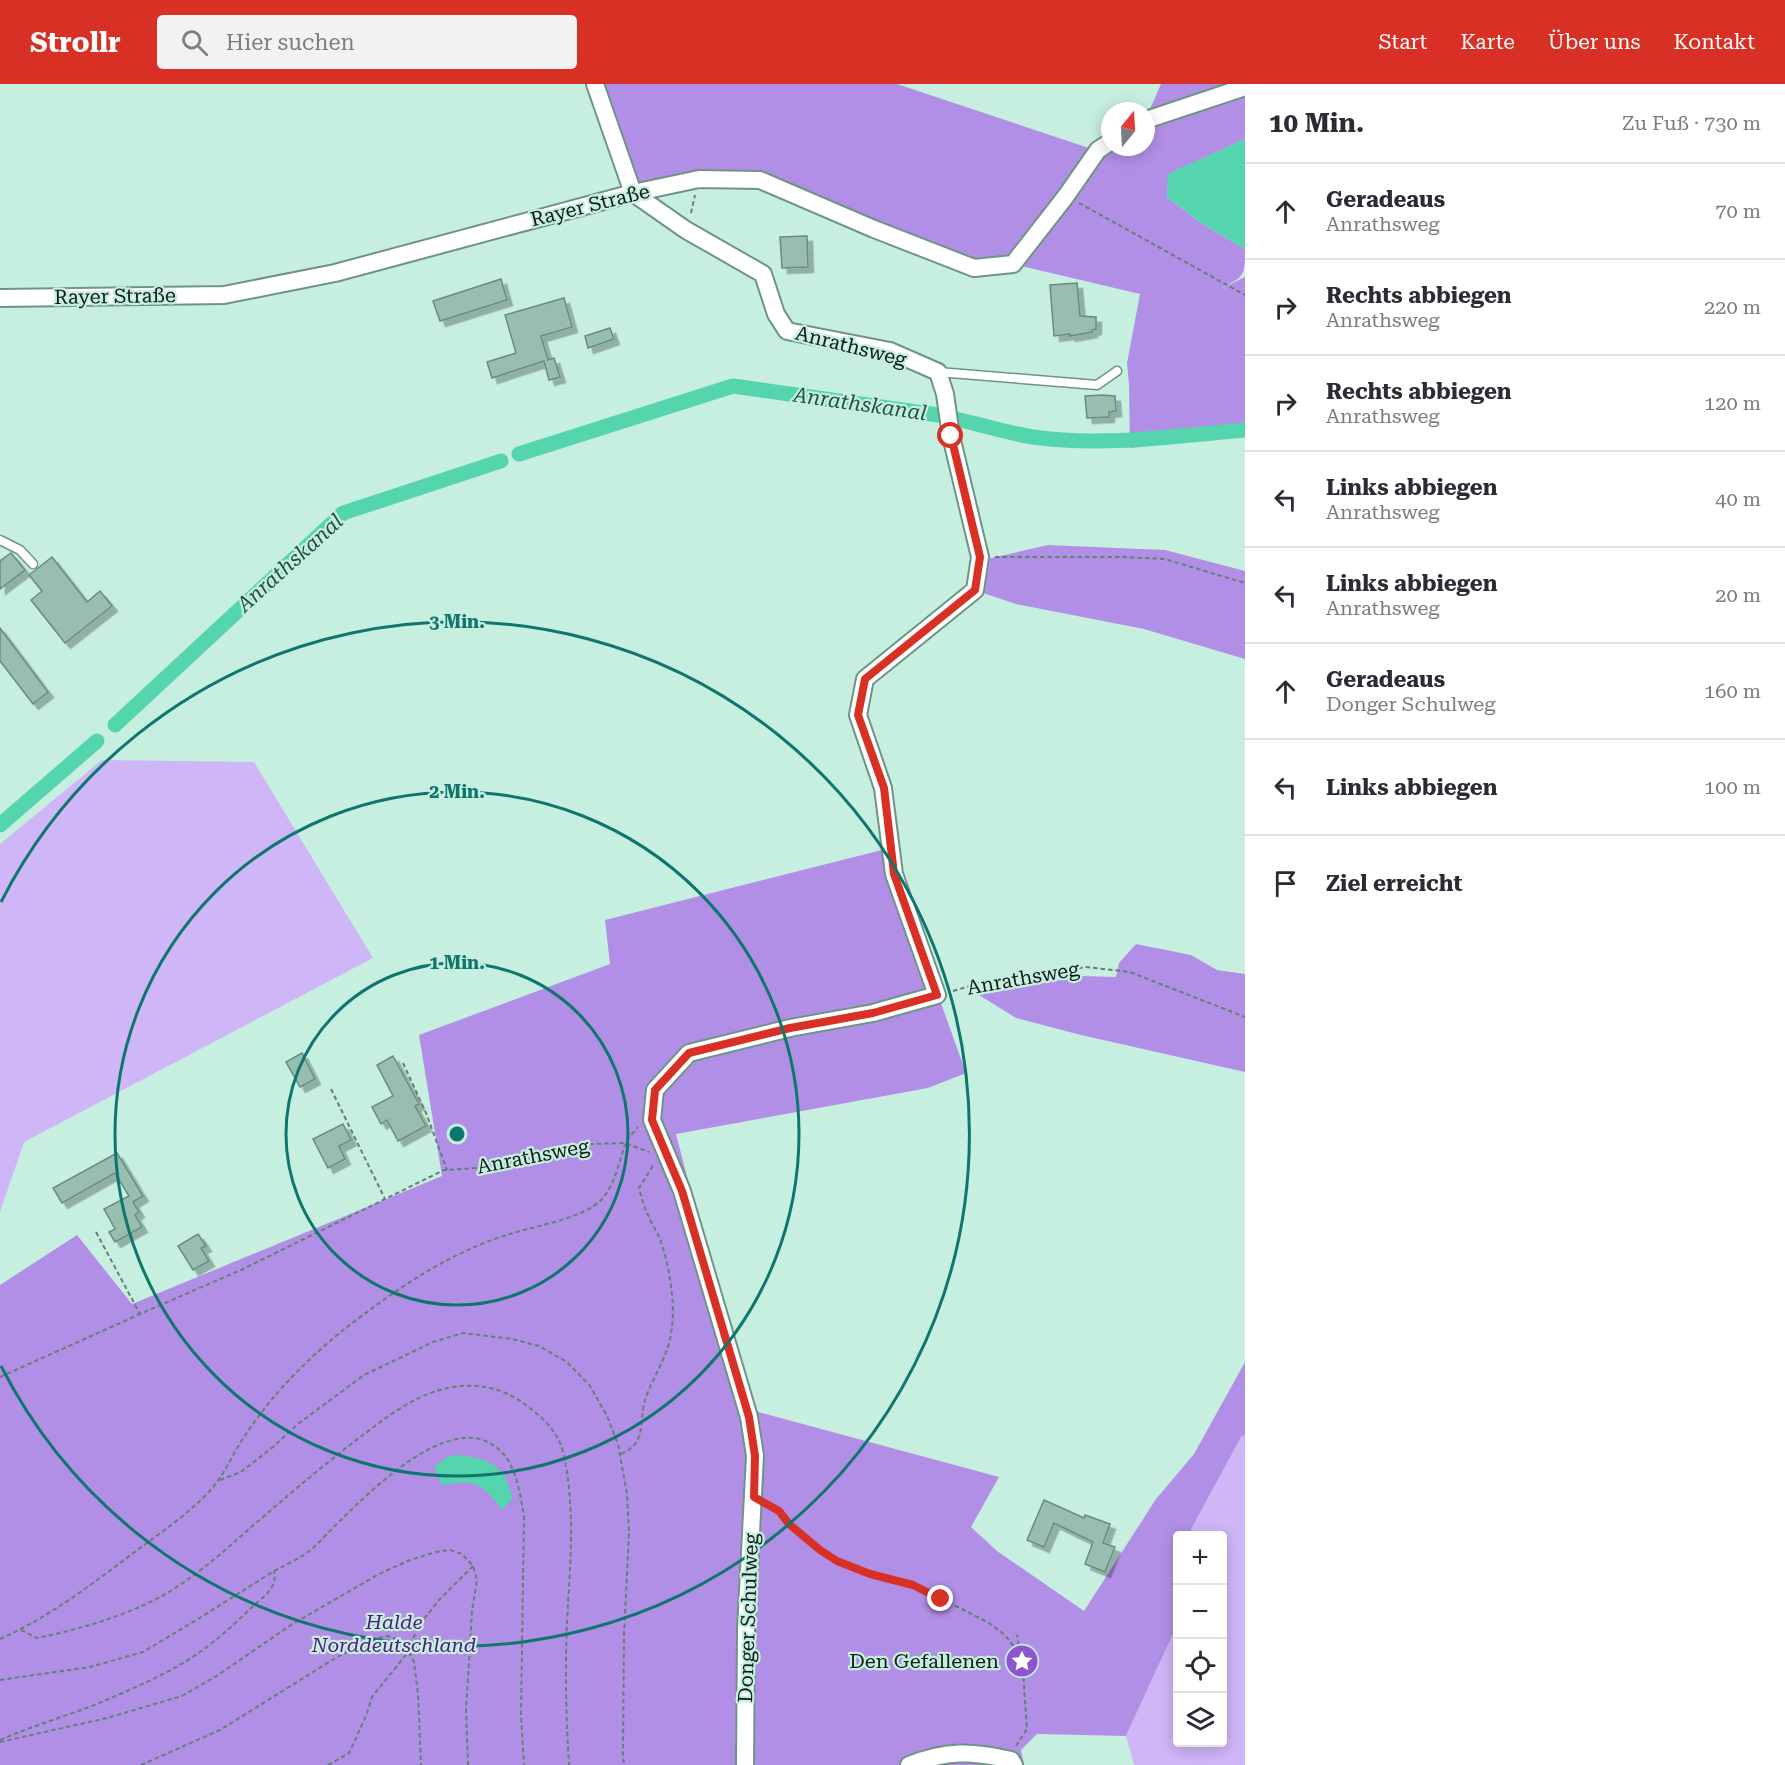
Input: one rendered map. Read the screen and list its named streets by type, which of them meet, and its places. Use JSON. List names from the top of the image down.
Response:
{
  "streets": {
    "street": ["Rayer Straße", "Anrathsweg", "Donger Schulweg"]
  },
  "crossings": [
    ["Rayer Straße", "Anrathsweg"],
    ["Anrathsweg", "Donger Schulweg"]
  ],
  "water": ["Anrathskanal"],
  "parks": ["Halde Norddeutschland"],
  "places": {
    "place": ["Den Gefallenen"]
  },
  "north": "top",
  "page": {
    "header": "Strollr",
    "search": "Hier suchen",
    "nav": [
      "Start",
      "Karte",
      "Über uns",
      "Kontakt"
    ],
    "heading": ["10 Min.", "Zu Fuß · 730 m"],
    "list": [
      ["Geradeaus", "Anrathsweg", "70 m"],
      ["Rechts abbiegen", "Anrathsweg", "220 m"],
      ["Rechts abbiegen", "Anrathsweg", "120 m"],
      ["Links abbiegen", "Anrathsweg", "40 m"],
      ["Links abbiegen", "Anrathsweg", "20 m"],
      ["Geradeaus", "Donger Schulweg", "160 m"],
      ["Links abbiegen", "100 m"],
      "Ziel erreicht"
    ],
    "map_buttons": ["+", "−"]
  },
  "rings": ["3 Min.", "2 Min.", "1 Min."]
}
